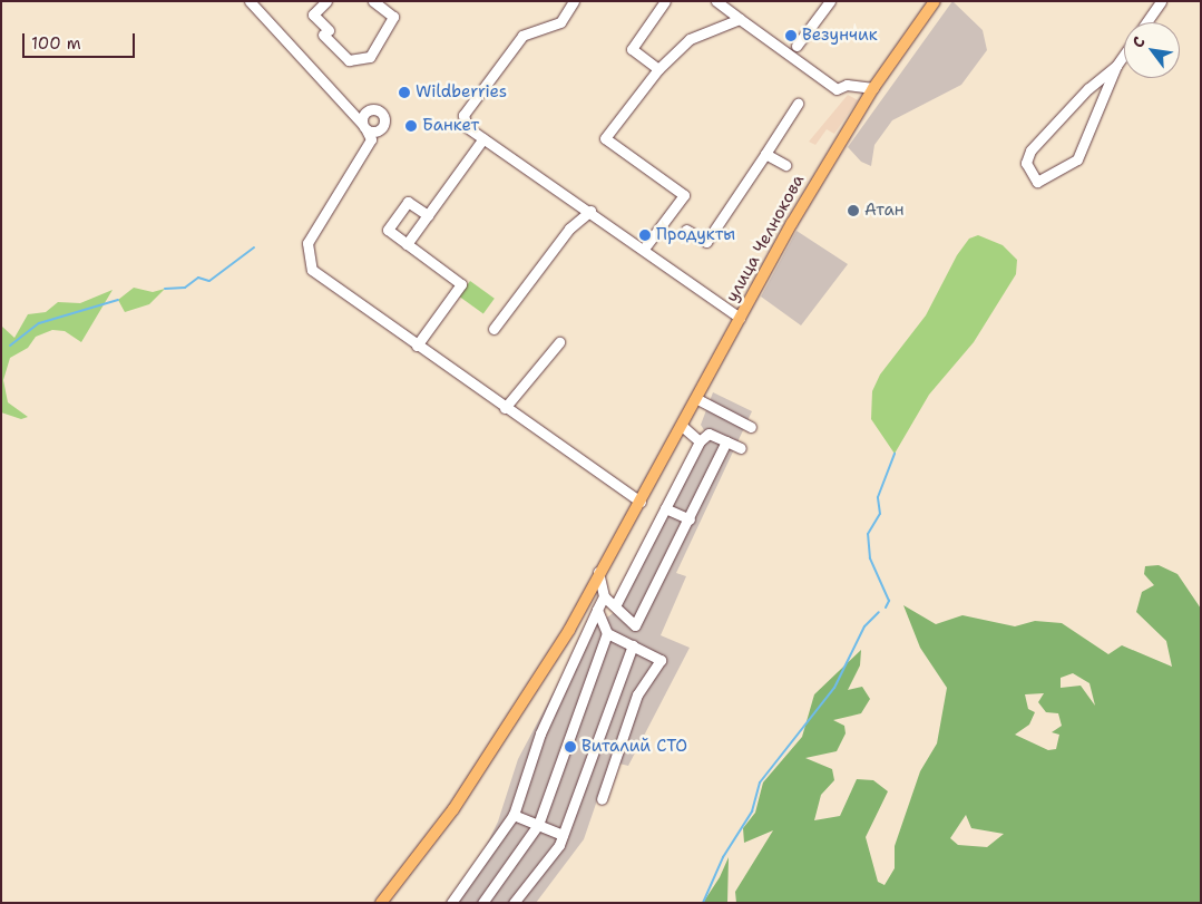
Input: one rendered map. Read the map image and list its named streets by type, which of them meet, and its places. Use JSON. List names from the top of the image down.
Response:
{
  "streets": {
    "main road": ["улица Челнокова"]
  },
  "places": [
    "Везунчик",
    "Wildberries",
    "Банкет",
    "Атан",
    "Продукты",
    "Виталий СТО"
  ],
  "scale_bar": "100 m",
  "north": "top left"
}
